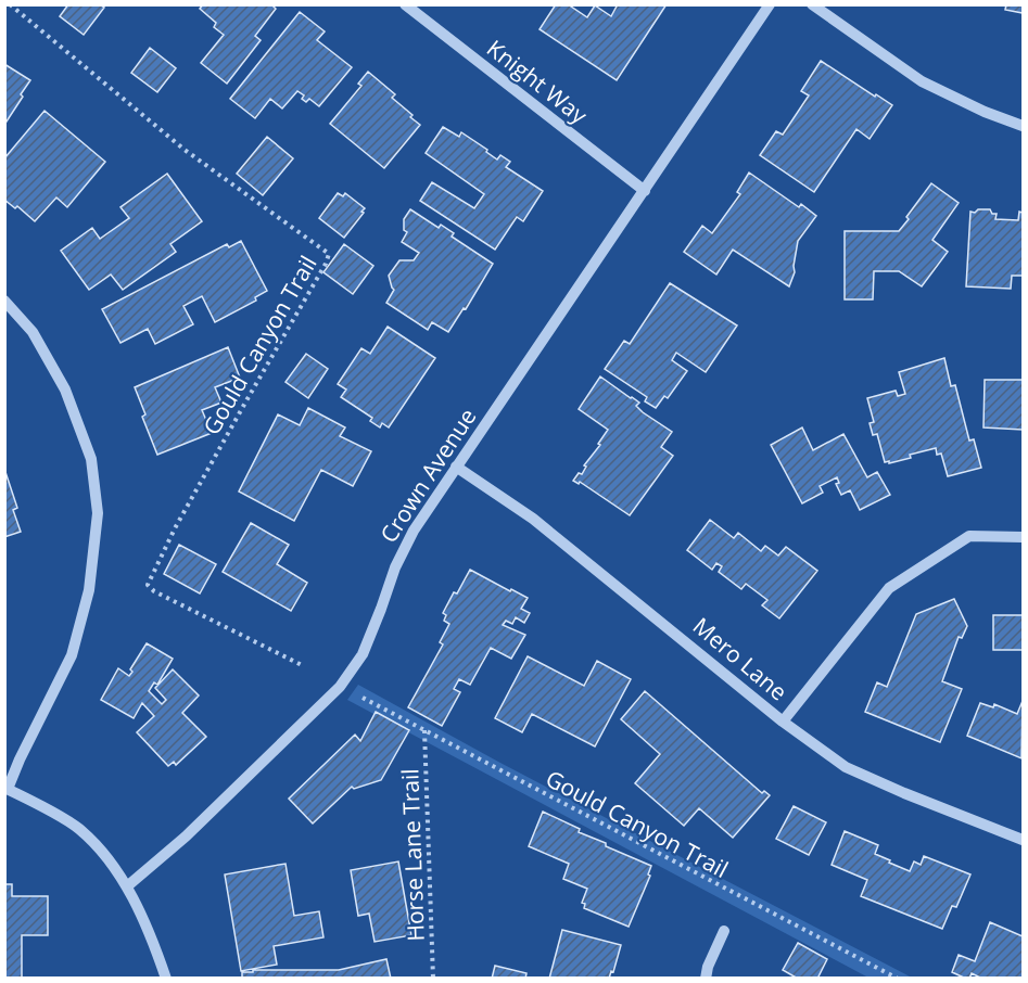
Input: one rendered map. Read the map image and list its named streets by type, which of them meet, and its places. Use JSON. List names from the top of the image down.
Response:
{
  "streets": {
    "street": ["Knight Way", "Crown Avenue", "Mero Lane"],
    "path": ["Gould Canyon Trail", "Horse Lane Trail"]
  },
  "crossings": [
    ["Knight Way", "Crown Avenue"],
    ["Gould Canyon Trail", "Horse Lane Trail"],
    ["Crown Avenue", "Mero Lane"]
  ]
}
